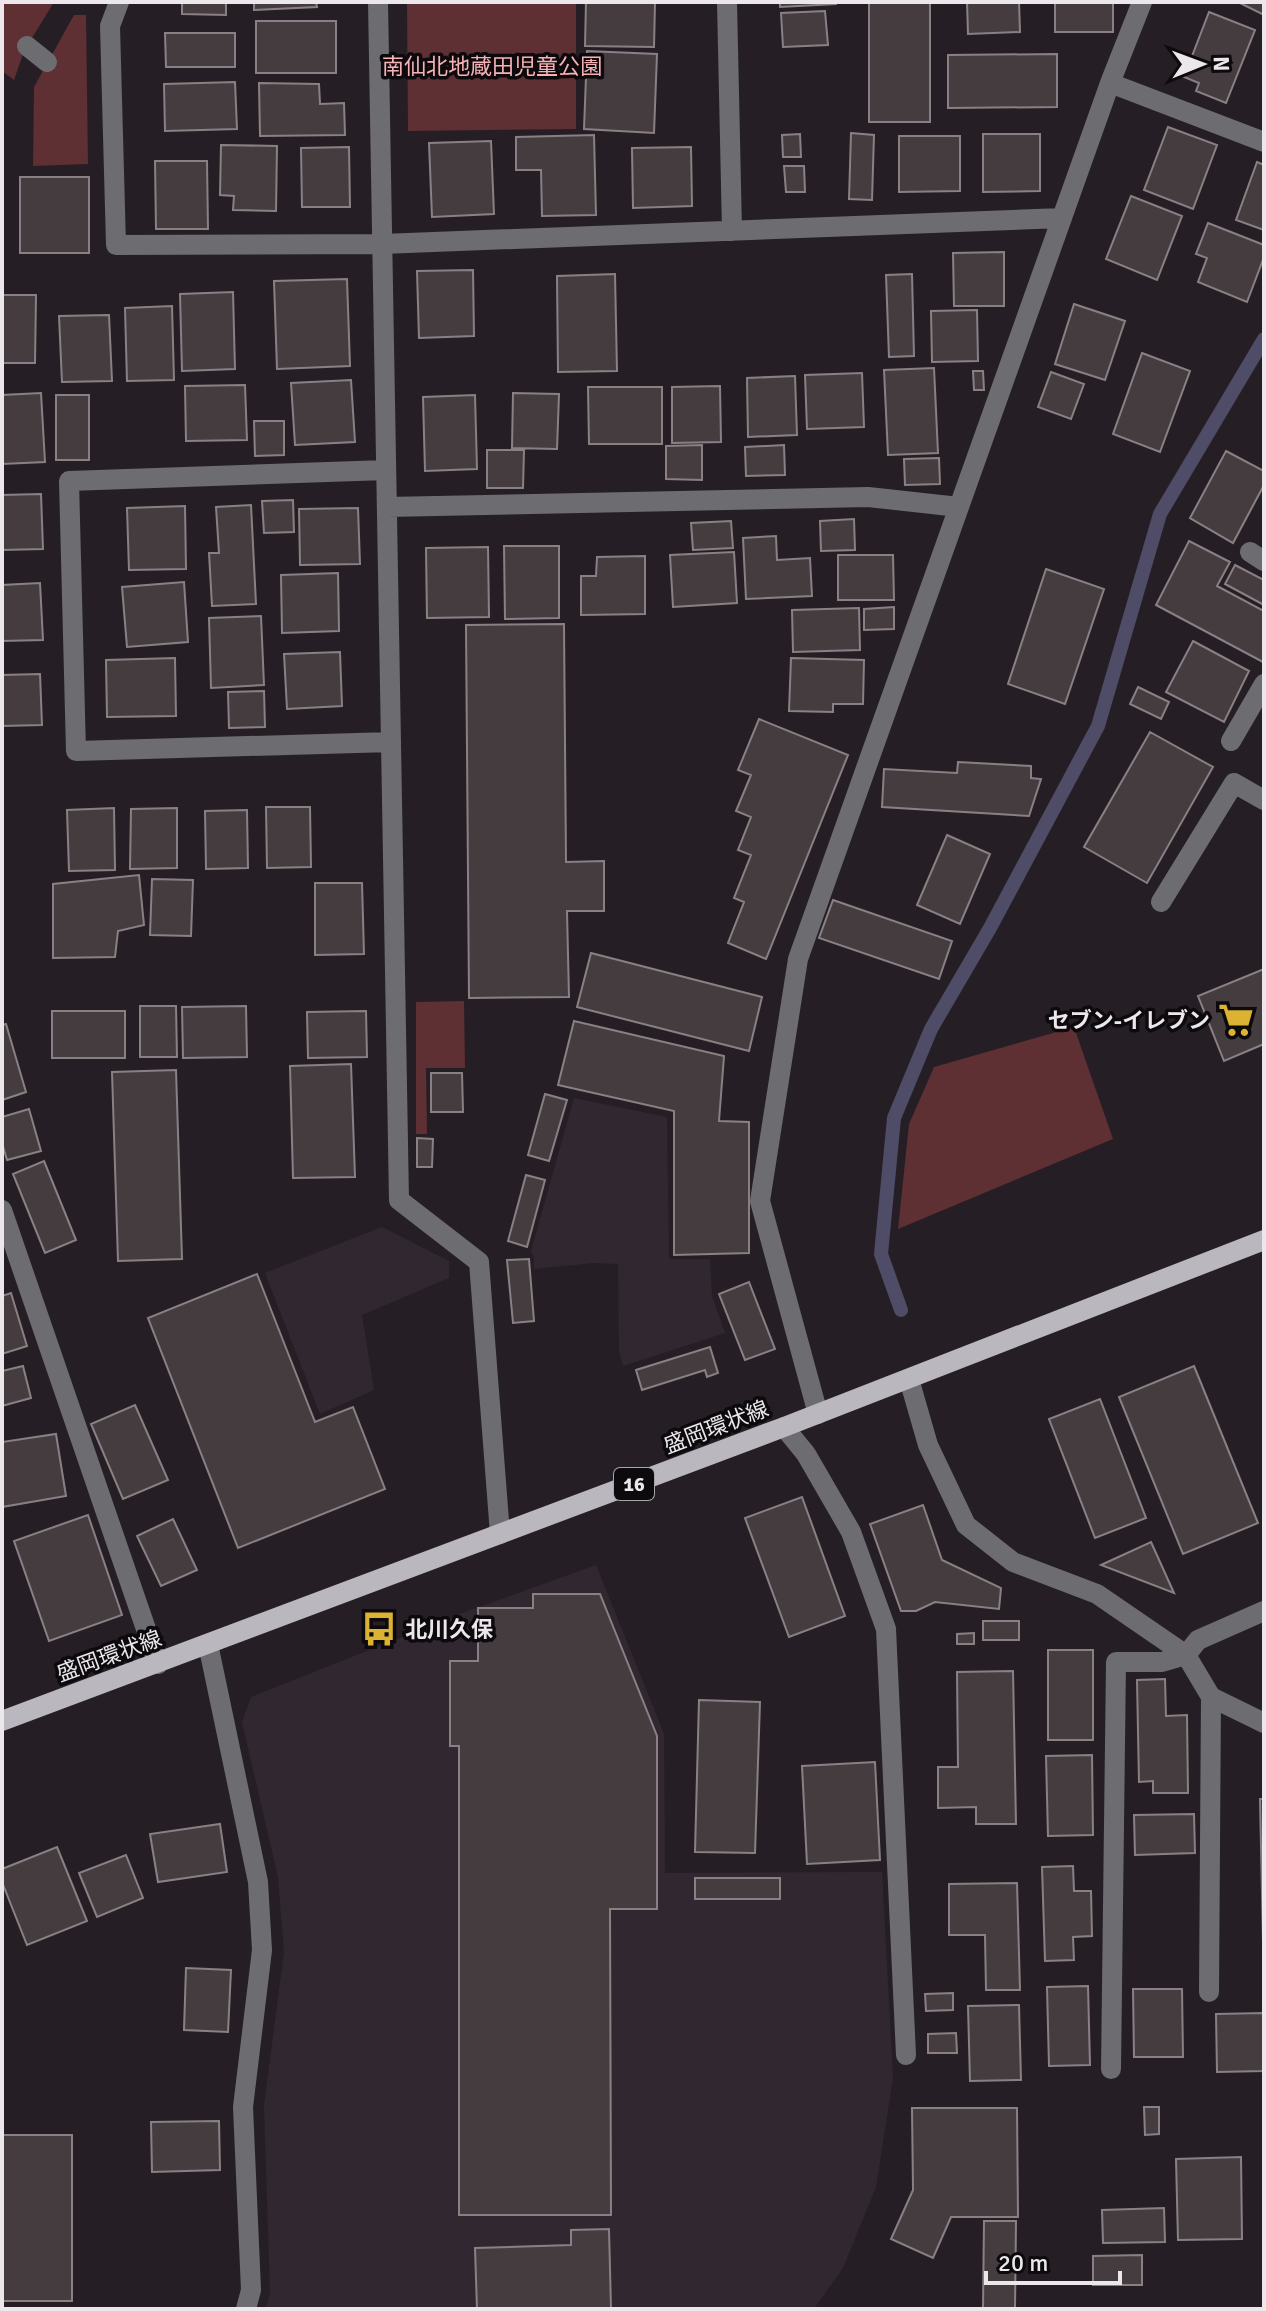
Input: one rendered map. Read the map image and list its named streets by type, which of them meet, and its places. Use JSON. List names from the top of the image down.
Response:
{
  "streets": {
    "main road": ["盛岡環状線", "16"]
  },
  "parks": ["南仙北地蔵田児童公園"],
  "places": {
    "supermarket": ["セブン-イレブン"],
    "bus stop": ["北川久保"]
  },
  "scale_bar": "20 m",
  "north": "right"
}
